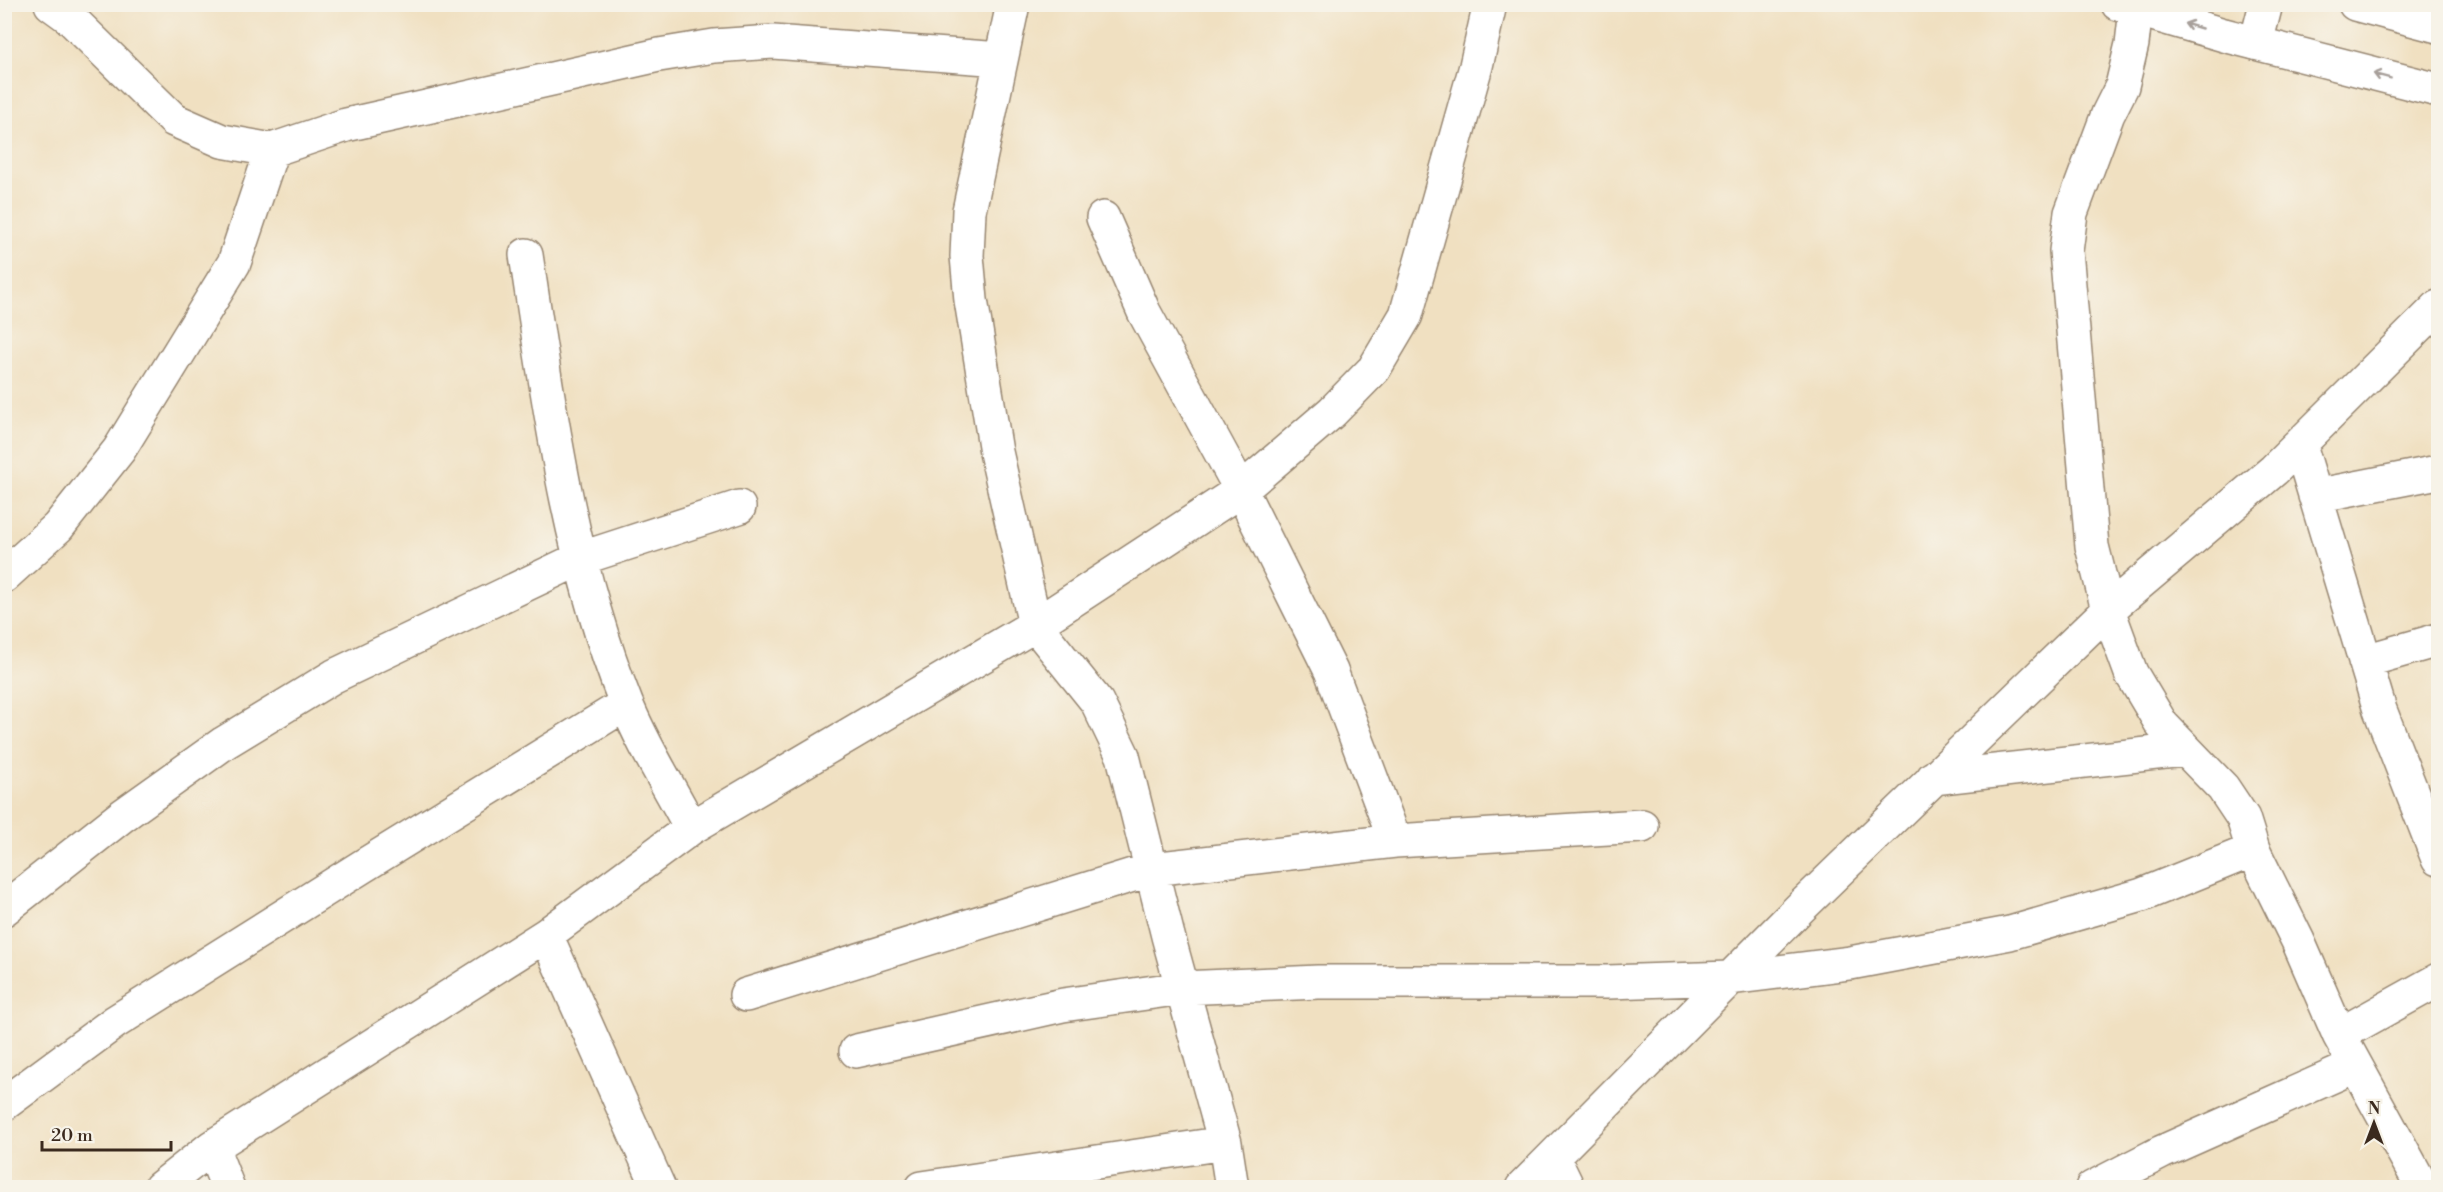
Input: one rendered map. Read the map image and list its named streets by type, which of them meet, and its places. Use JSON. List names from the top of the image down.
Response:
{
  "scale_bar": "20 m",
  "north": "top"
}
